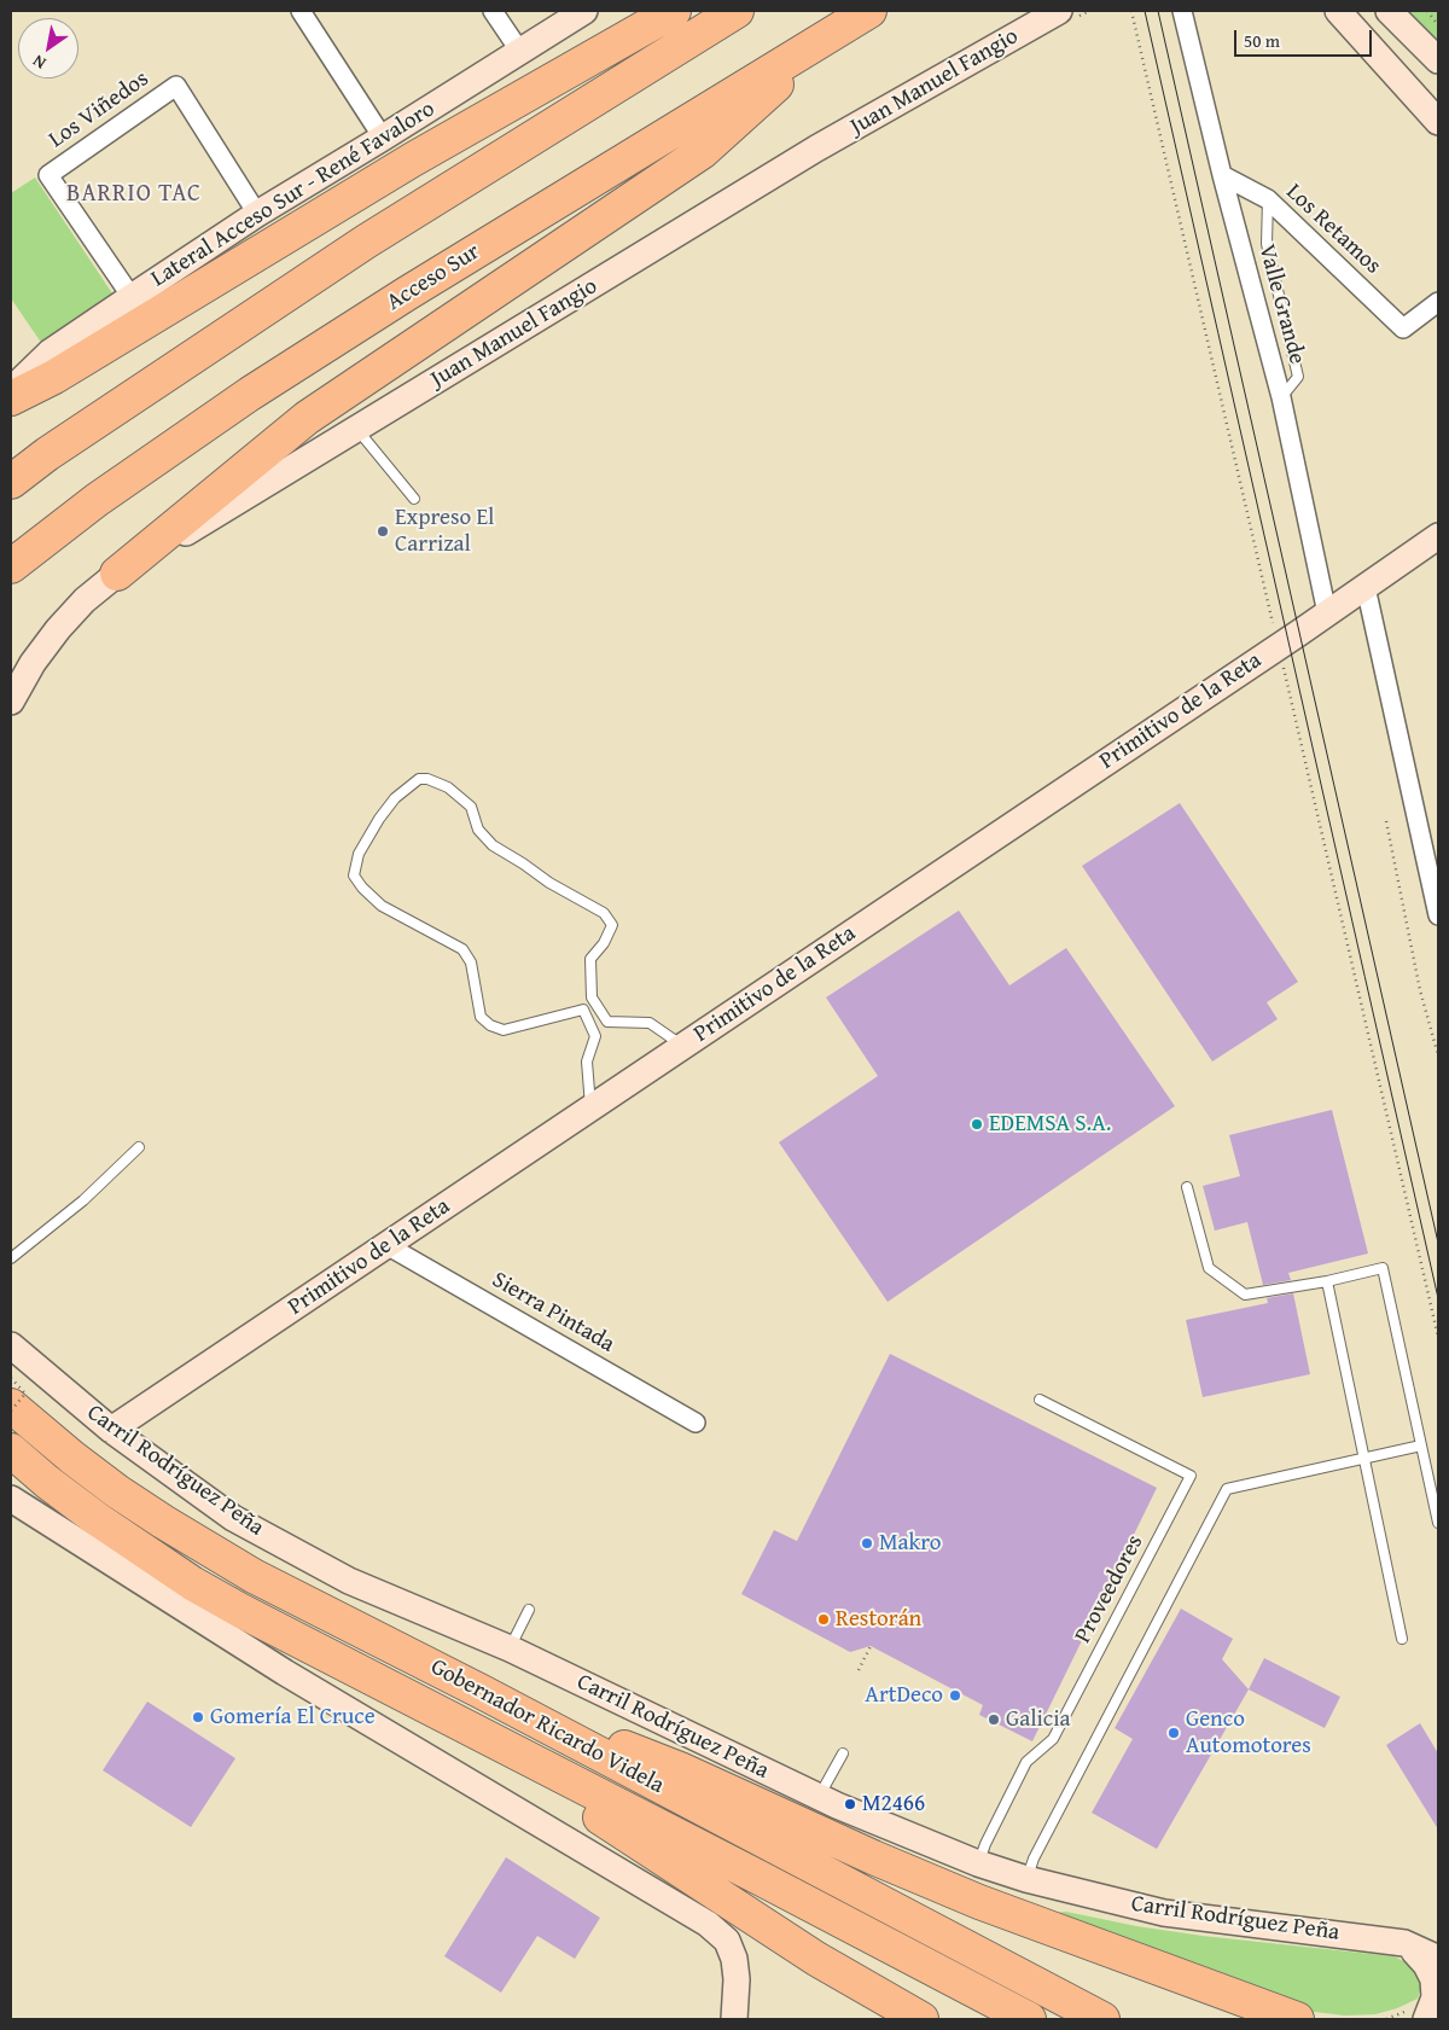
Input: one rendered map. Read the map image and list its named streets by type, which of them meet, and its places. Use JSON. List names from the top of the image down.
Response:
{
  "streets": {
    "highway": ["Acceso Sur", "Gobernador Ricardo Videla"],
    "street": [
      "Juan Manuel Fangio",
      "Los Viñedos",
      "Lateral Acceso Sur - René Favaloro",
      "Los Retamos",
      "Valle Grande",
      "Primitivo de la Reta",
      "Sierra Pintada",
      "Carril Rodríguez Peña"
    ],
    "lane": ["Proveedores"]
  },
  "crossings": [
    ["Los Viñedos", "Lateral Acceso Sur - René Favaloro"],
    ["Los Retamos", "Valle Grande"],
    ["Valle Grande", "Primitivo de la Reta"],
    ["Primitivo de la Reta", "Sierra Pintada"],
    ["Primitivo de la Reta", "Carril Rodríguez Peña"],
    ["Carril Rodríguez Peña", "Proveedores"]
  ],
  "districts": ["BARRIO TAC"],
  "places": [
    "Expreso El Carrizal",
    "EDEMSA S.A.",
    "Makro",
    "Restorán",
    "ArtDeco",
    "Gomería El Cruce",
    "Galicia",
    "Genco Automotores",
    "M2466"
  ],
  "scale_bar": "50 m",
  "north": "bottom left"
}
